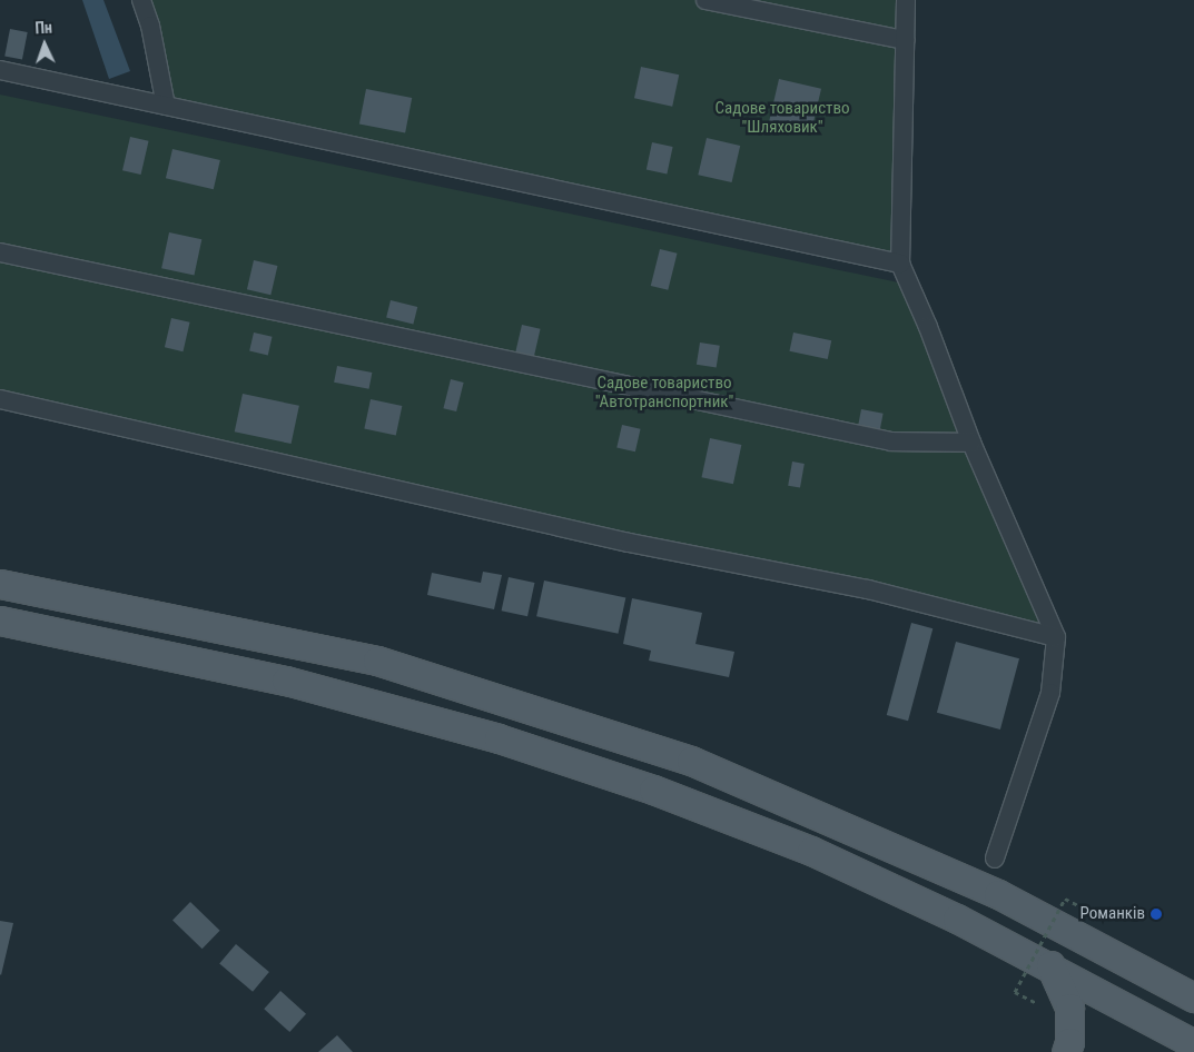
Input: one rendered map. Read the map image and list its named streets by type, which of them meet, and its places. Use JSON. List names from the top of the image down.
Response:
{
  "parks": ["Садове товариство \"Шляховик\"", "Садове товариство \"Автотранспортник\""],
  "places": ["Романків"],
  "north": "top"
}
